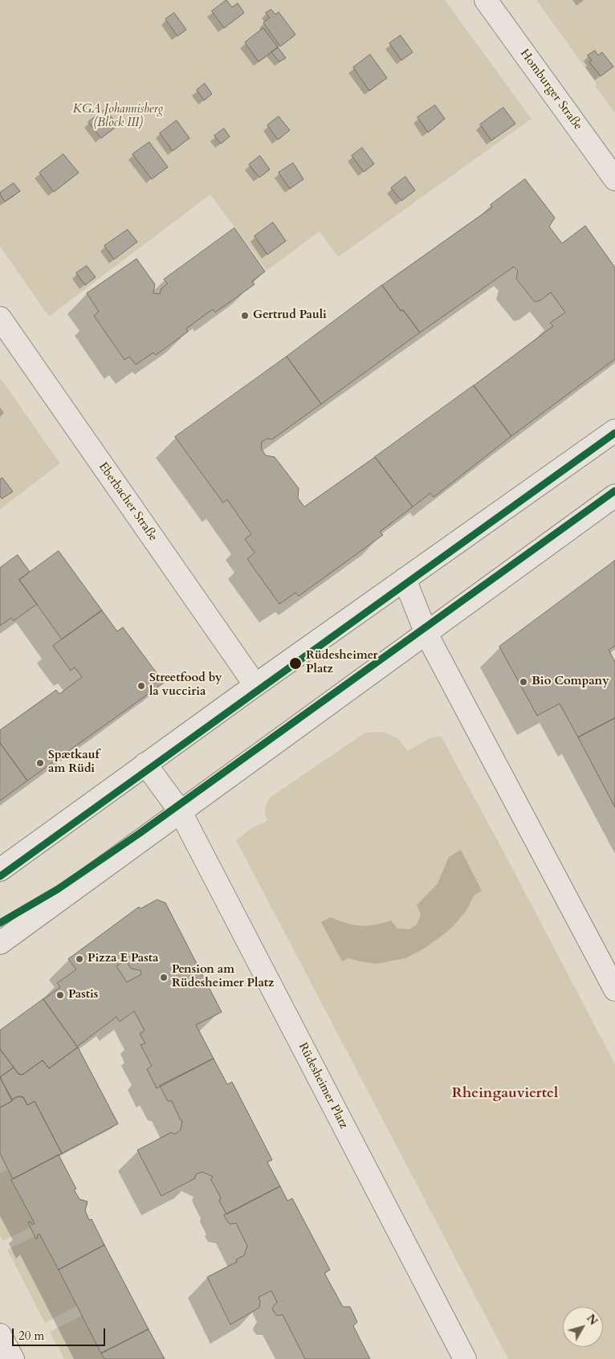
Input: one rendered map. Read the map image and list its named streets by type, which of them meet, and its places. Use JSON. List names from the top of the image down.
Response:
{
  "streets": {
    "street": ["Homburger Straße", "Eberbacher Straße", "Rüdesheimer Platz"]
  },
  "districts": ["Rheingauviertel"],
  "parks": ["KGA Johannisberg (Block III)"],
  "places": [
    "Gertrud Pauli",
    "Rüdesheimer Platz",
    "Bio Company",
    "Streetfood by la vucciria",
    "Spætkauf am Rüdi",
    "Pizza E Pasta",
    "Pension am Rüdesheimer Platz",
    "Pastis"
  ],
  "scale_bar": "20 m",
  "north": "top right"
}
